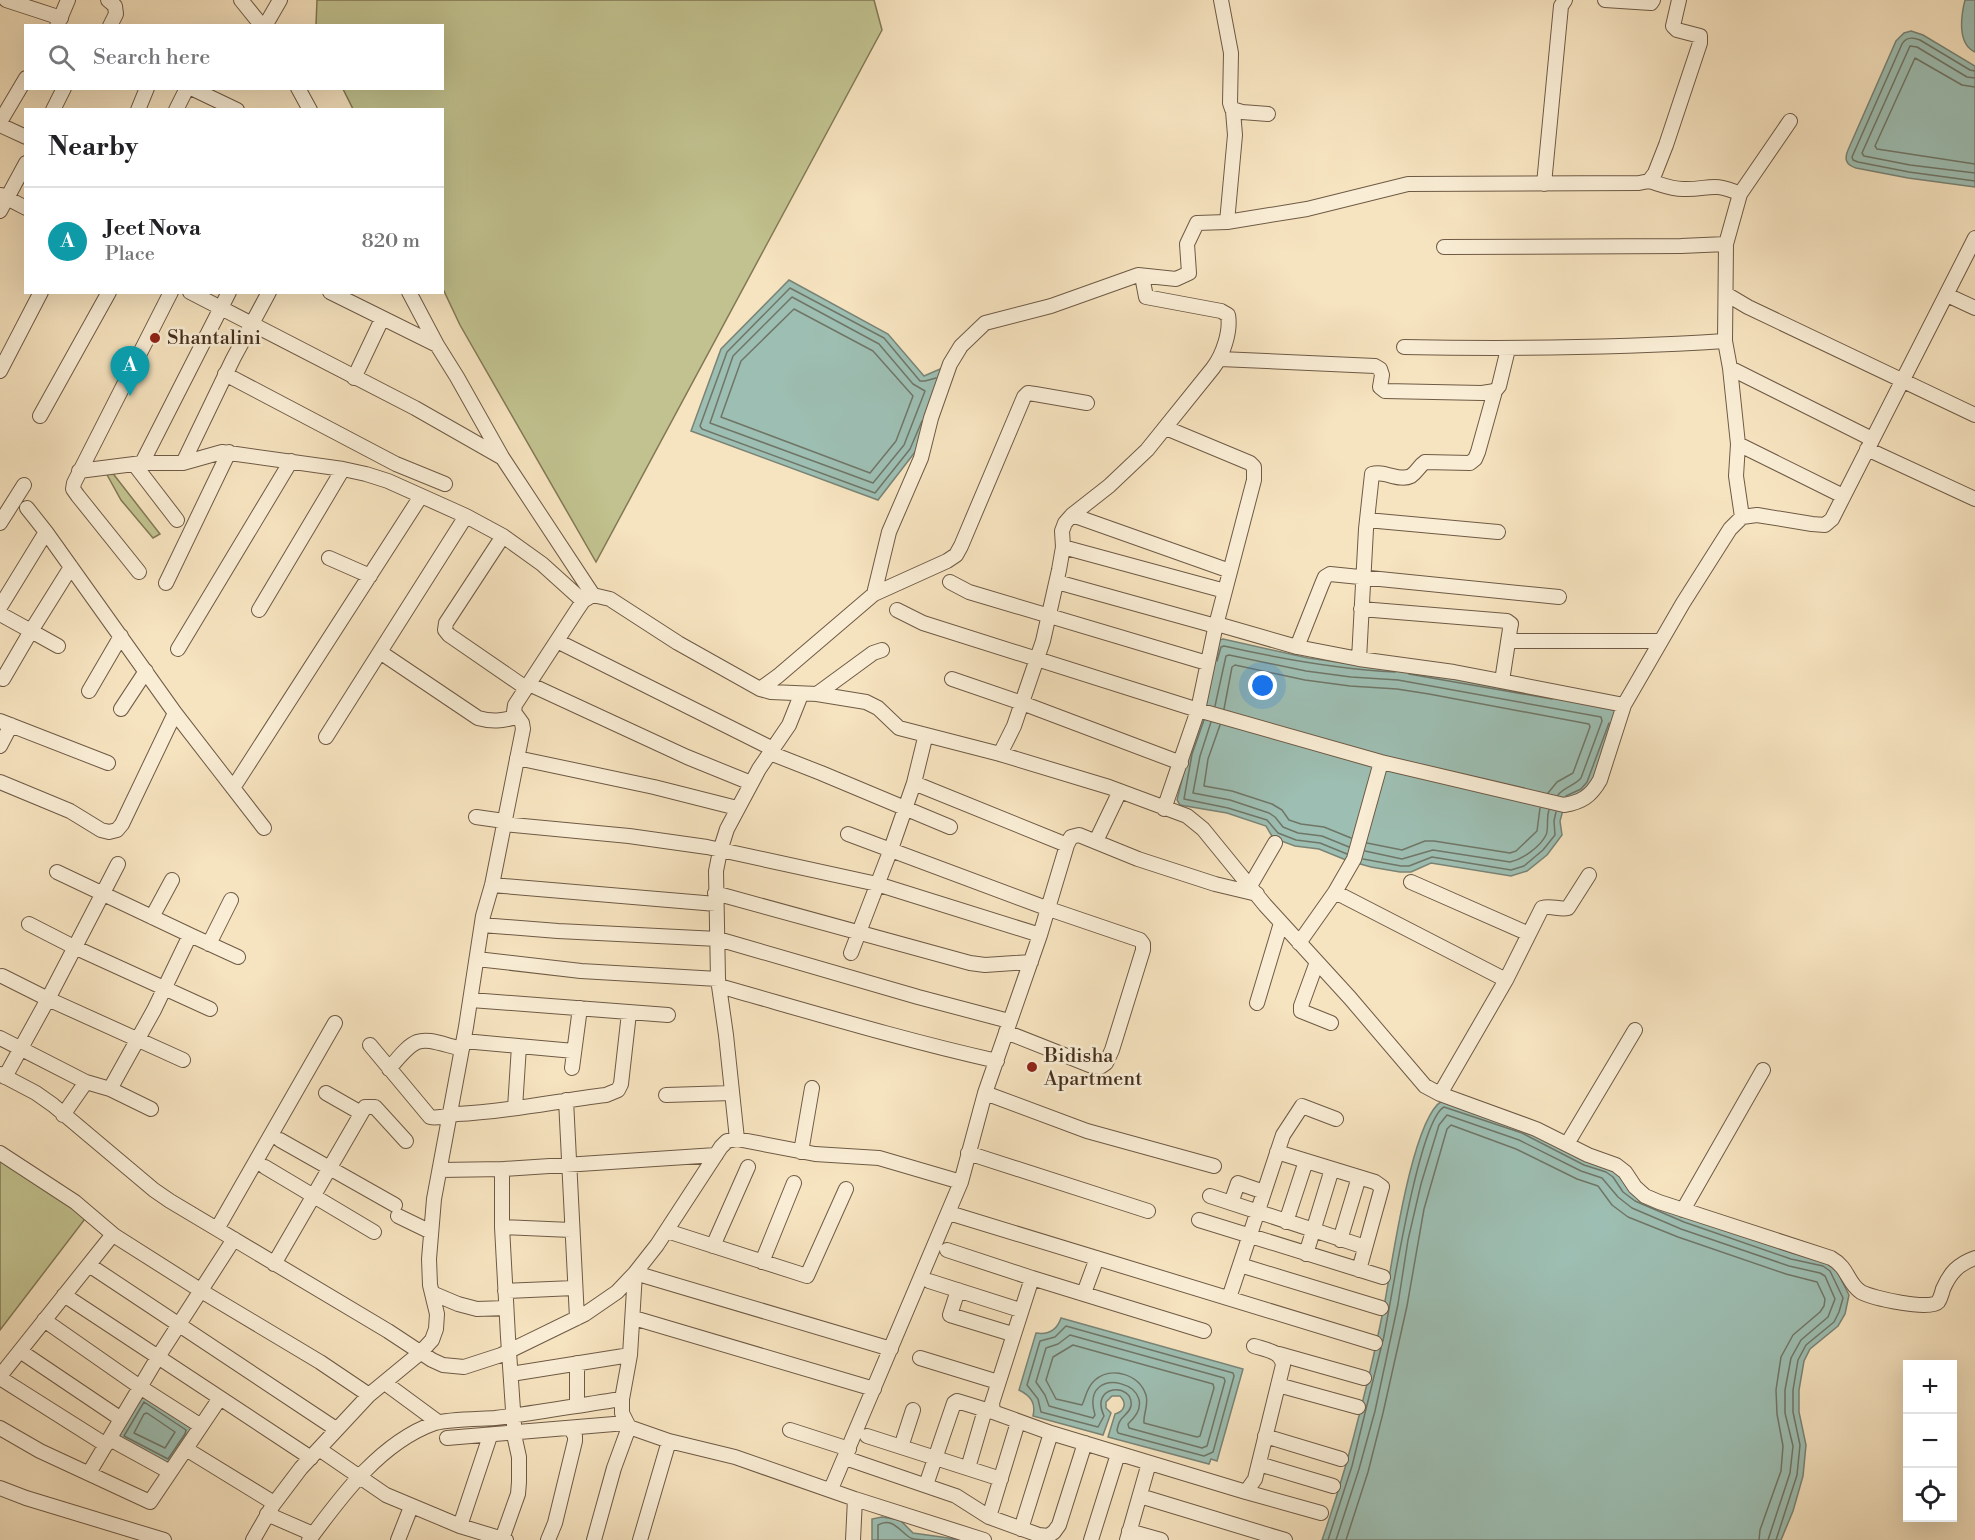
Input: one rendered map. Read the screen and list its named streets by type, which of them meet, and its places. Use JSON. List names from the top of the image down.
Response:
{
  "places": ["Shantalini", "Bidisha Apartment"],
  "page": {
    "search": "Search here",
    "heading": "Nearby",
    "list": [
      {
        "mark": "A",
        "name": "Jeet Nova",
        "note": "Place",
        "value": "820 m"
      }
    ],
    "pins": "A",
    "map_buttons": ["+", "−"]
  }
}
